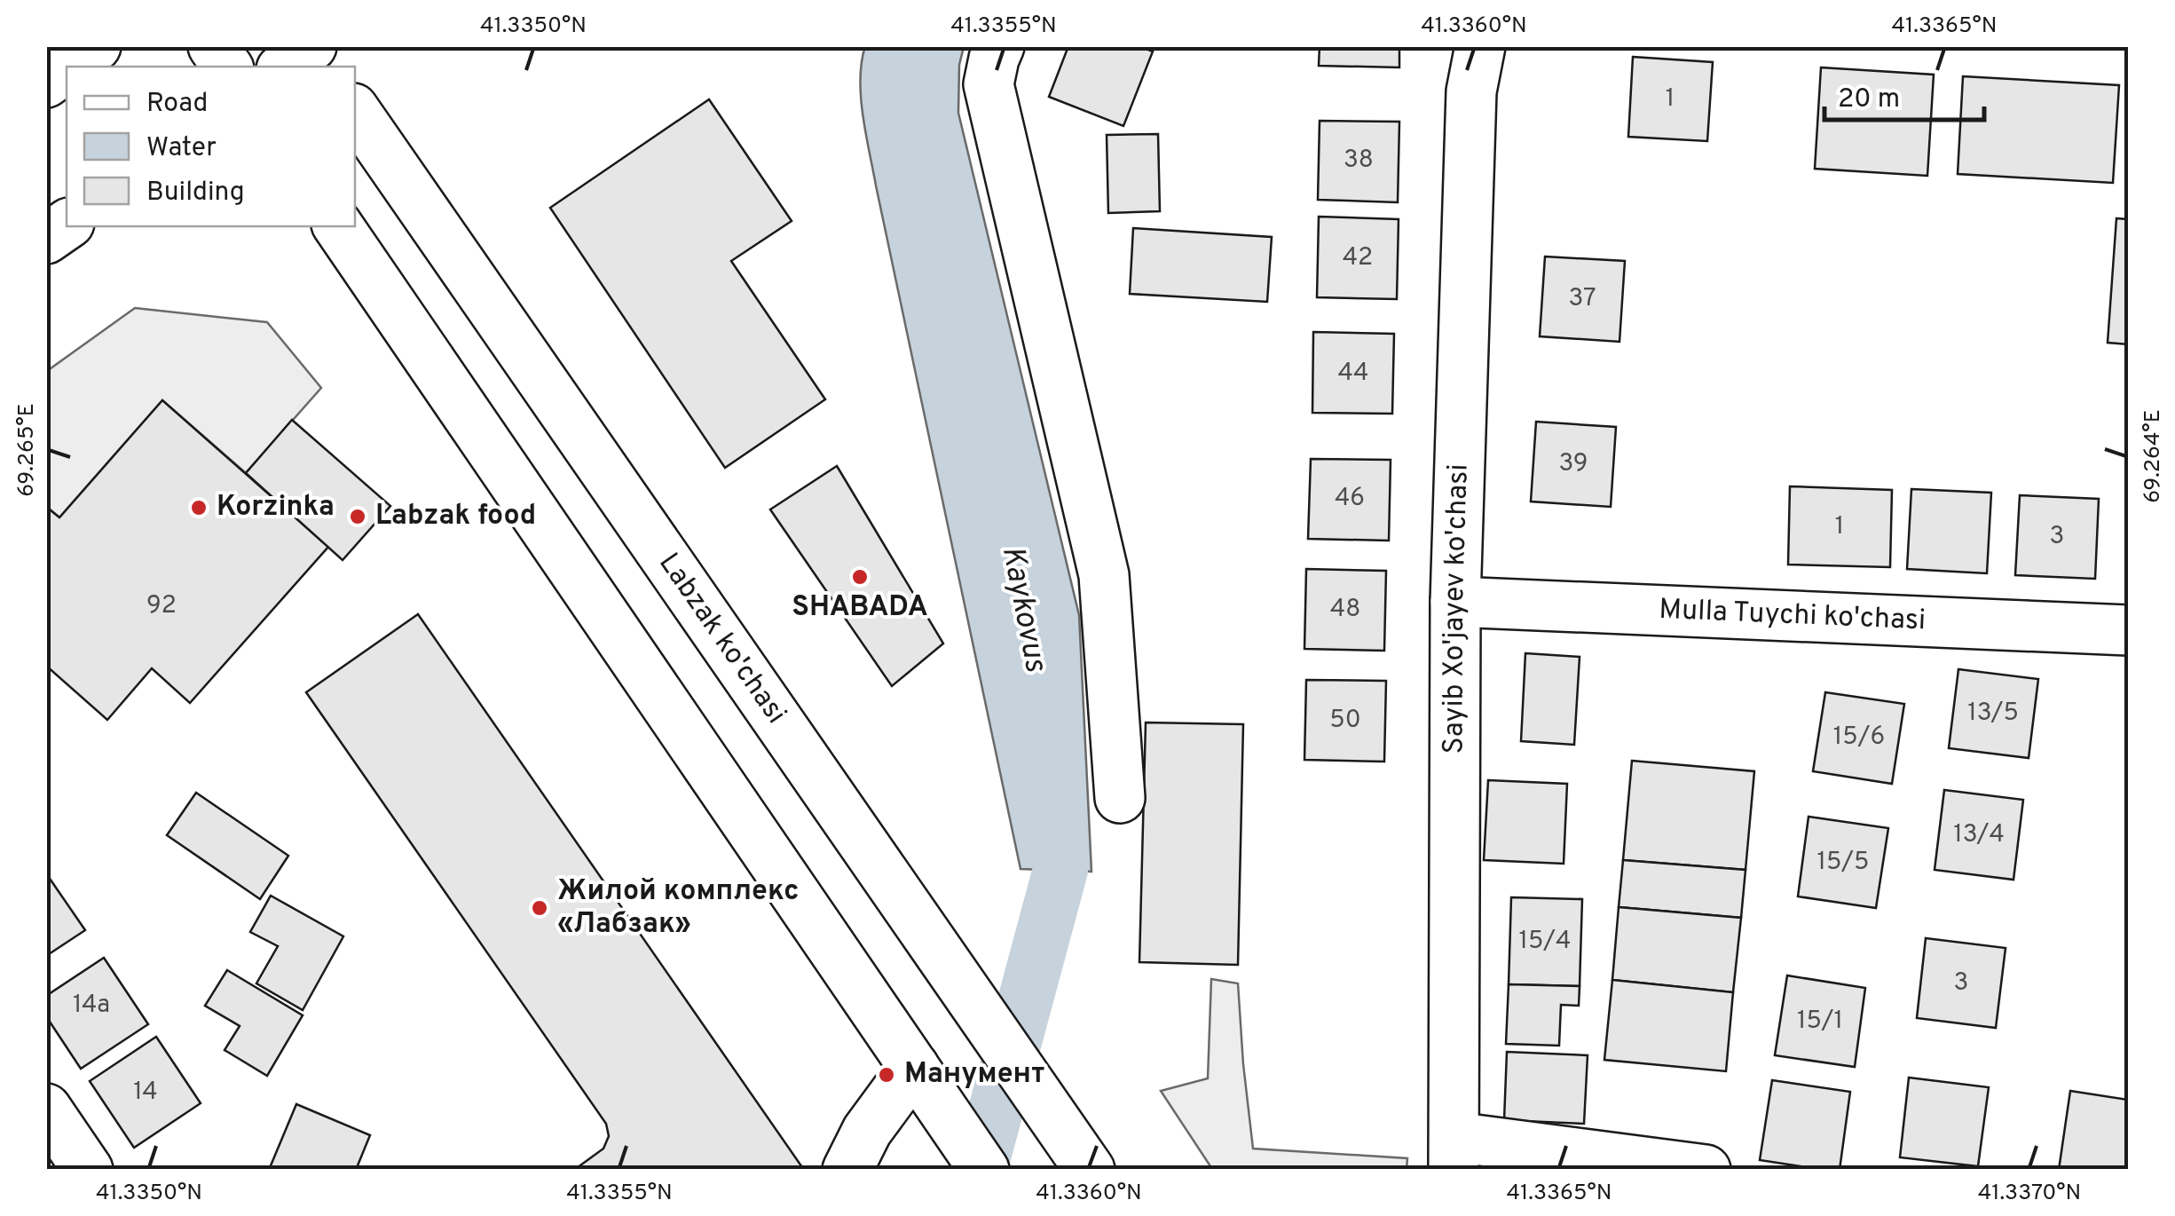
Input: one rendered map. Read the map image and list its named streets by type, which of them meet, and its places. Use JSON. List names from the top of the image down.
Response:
{
  "streets": {
    "street": ["Sayib Xo'jayev ko'chasi", "Mulla Tuychi ko'chasi", "Labzak ko'chasi"]
  },
  "crossings": [
    ["Sayib Xo'jayev ko'chasi", "Mulla Tuychi ko'chasi"]
  ],
  "water": ["Kaykovus"],
  "places": [
    "Korzinka",
    "Labzak food",
    "SHABADA",
    "Жилой комплекс «Лабзак»",
    "Манумент"
  ],
  "house_numbers": [
    "1",
    "38",
    "42",
    "37",
    "44",
    "39",
    "46",
    "1",
    "3",
    "92",
    "48",
    "13/5",
    "50",
    "15/6",
    "13/4",
    "15/5",
    "15/4",
    "3",
    "14а",
    "15/1",
    "14"
  ],
  "legend": ["Road", "Water", "Building"],
  "scale_bar": "20 m",
  "coordinates": [
    "41.3350°N",
    "41.3355°N",
    "41.3360°N",
    "41.3365°N",
    "69.265°E",
    "69.264°E",
    "41.3370°N"
  ]
}
